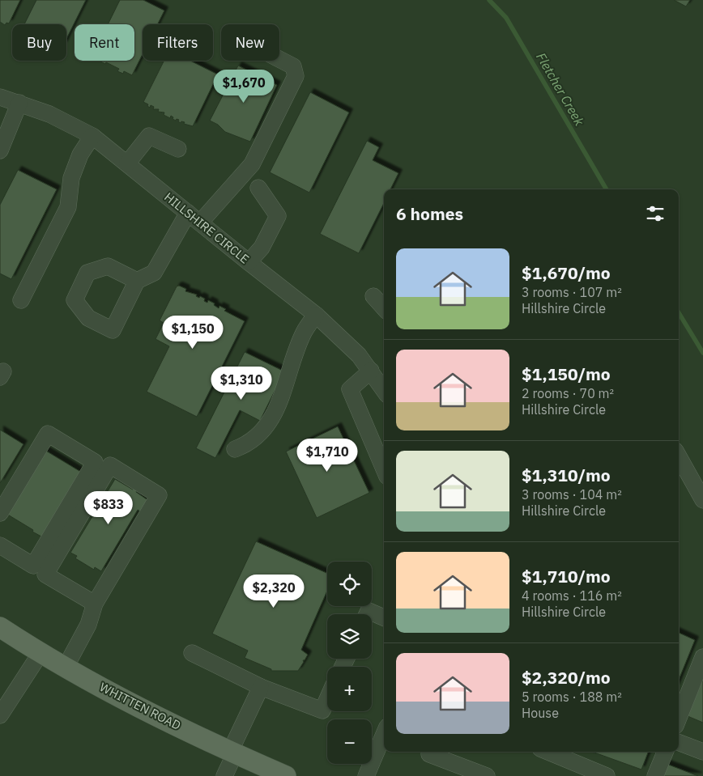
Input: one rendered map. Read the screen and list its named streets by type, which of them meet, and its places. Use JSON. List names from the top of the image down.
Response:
{
  "streets": {
    "main road": ["WHITTEN ROAD"],
    "street": ["HILLSHIRE CIRCLE"]
  },
  "water": ["Fletcher Creek"],
  "page": {
    "chip": [
      "Buy",
      "Rent",
      "Filters",
      "New"
    ],
    "price": [
      "$1,670",
      "$1,150",
      "$1,310",
      "$1,710",
      "$833",
      "$2,320"
    ],
    "heading": "6 homes",
    "list": [
      {
        "name": "$1,670/mo",
        "note": "3 rooms · 107 m² · Hillshire Circle"
      },
      {
        "name": "$1,150/mo",
        "note": "2 rooms · 70 m² · Hillshire Circle"
      },
      {
        "name": "$1,310/mo",
        "note": "3 rooms · 104 m² · Hillshire Circle"
      },
      {
        "name": "$1,710/mo",
        "note": "4 rooms · 116 m² · Hillshire Circle"
      },
      {
        "name": "$2,320/mo",
        "note": "5 rooms · 188 m² · House"
      }
    ],
    "map_buttons": ["+", "−"]
  }
}
